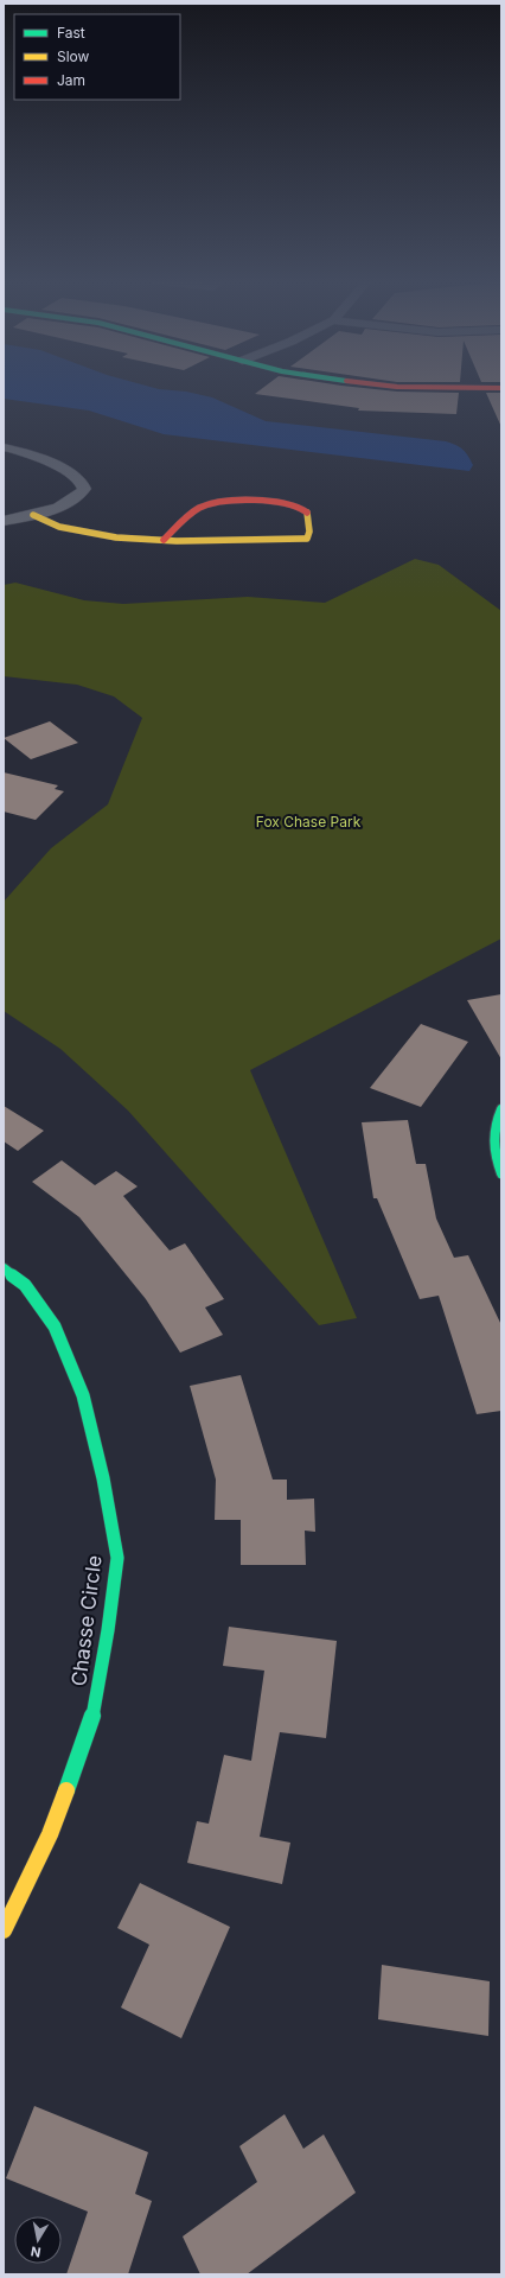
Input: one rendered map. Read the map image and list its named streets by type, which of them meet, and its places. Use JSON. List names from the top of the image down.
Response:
{
  "streets": {
    "street": ["Chasse Circle"]
  },
  "parks": ["Fox Chase Park"],
  "legend": ["Fast", "Slow", "Jam"],
  "north": "bottom"
}
